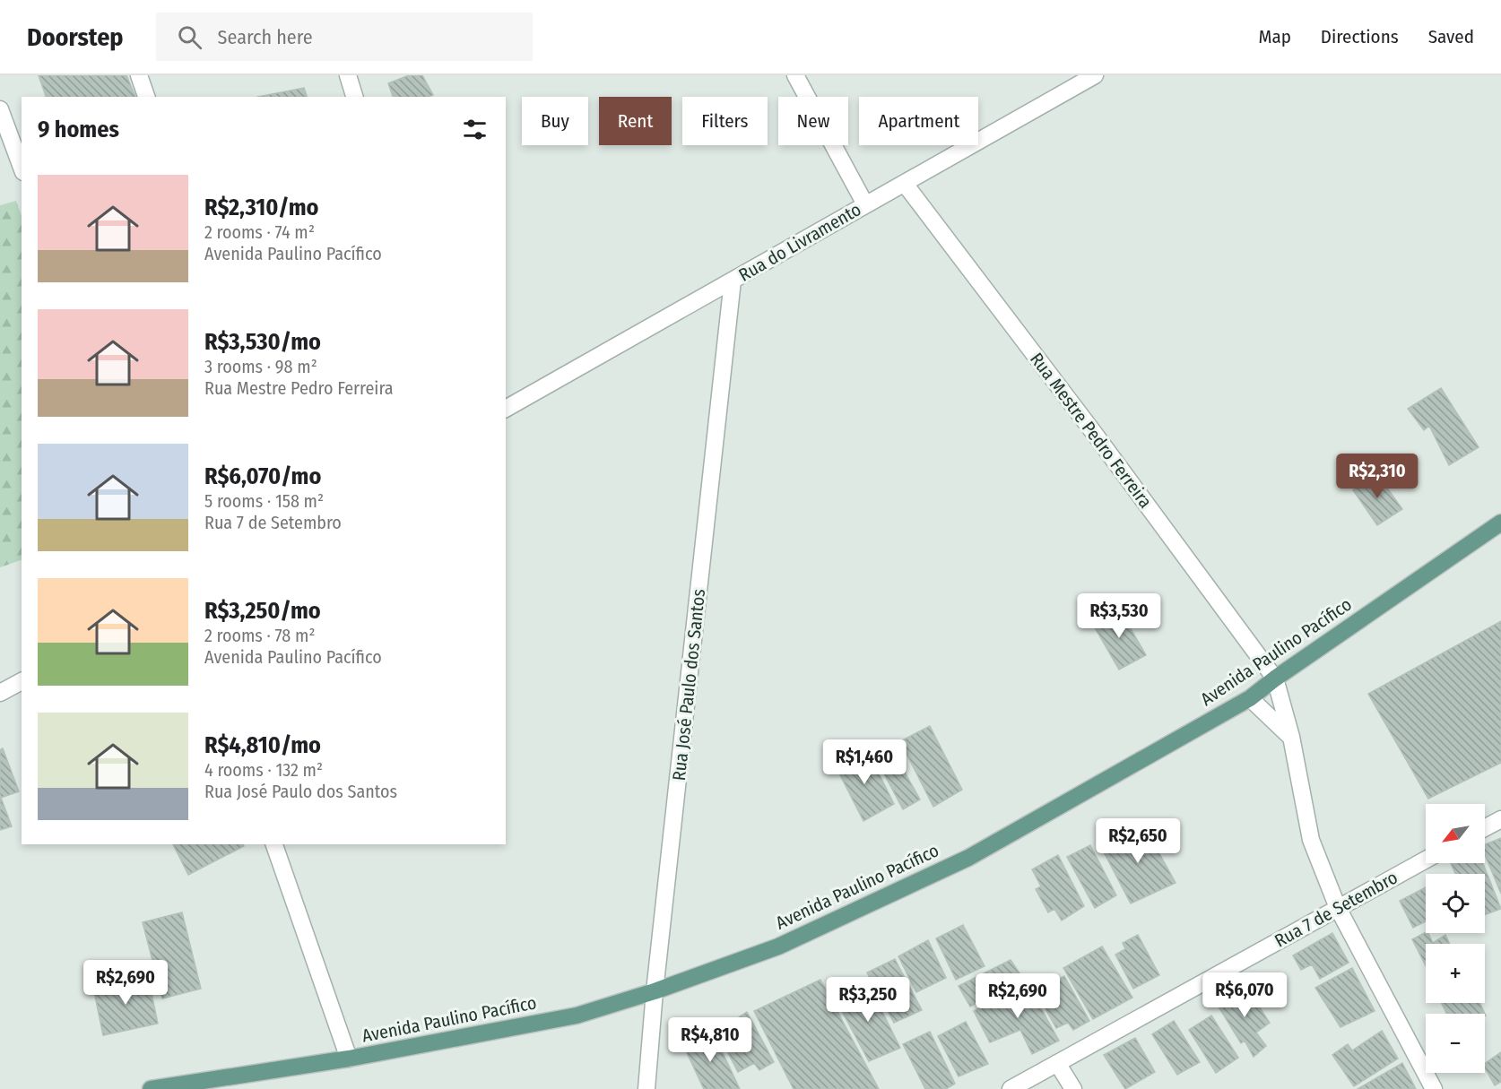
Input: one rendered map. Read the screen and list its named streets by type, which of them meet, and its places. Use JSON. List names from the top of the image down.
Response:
{
  "streets": {
    "main road": ["Avenida Paulino Pacífico"],
    "street": [
      "Rua do Livramento",
      "Rua Mestre Pedro Ferreira",
      "Rua José Paulo dos Santos",
      "Rua 7 de Setembro"
    ]
  },
  "crossings": [
    ["Rua do Livramento", "Rua Mestre Pedro Ferreira"],
    ["Rua do Livramento", "Rua José Paulo dos Santos"],
    ["Rua Mestre Pedro Ferreira", "Avenida Paulino Pacífico"],
    ["Avenida Paulino Pacífico", "Rua José Paulo dos Santos"]
  ],
  "north": "bottom left",
  "page": {
    "header": "Doorstep",
    "search": "Search here",
    "nav": ["Map", "Directions", "Saved"],
    "chip": [
      "Buy",
      "Rent",
      "Filters",
      "New",
      "Apartment"
    ],
    "heading": "9 homes",
    "list": [
      {
        "name": "R$2,310/mo",
        "note": "2 rooms · 74 m² · Avenida Paulino Pacífico"
      },
      {
        "name": "R$3,530/mo",
        "note": "3 rooms · 98 m² · Rua Mestre Pedro Ferreira"
      },
      {
        "name": "R$6,070/mo",
        "note": "5 rooms · 158 m² · Rua 7 de Setembro"
      },
      {
        "name": "R$3,250/mo",
        "note": "2 rooms · 78 m² · Avenida Paulino Pacífico"
      },
      {
        "name": "R$4,810/mo",
        "note": "4 rooms · 132 m² · Rua José Paulo dos Santos"
      }
    ],
    "price": [
      "R$2,310",
      "R$3,530",
      "R$1,460",
      "R$2,650",
      "R$2,690",
      "R$6,070",
      "R$2,690",
      "R$3,250",
      "R$4,810"
    ],
    "map_buttons": ["+", "−"]
  }
}
